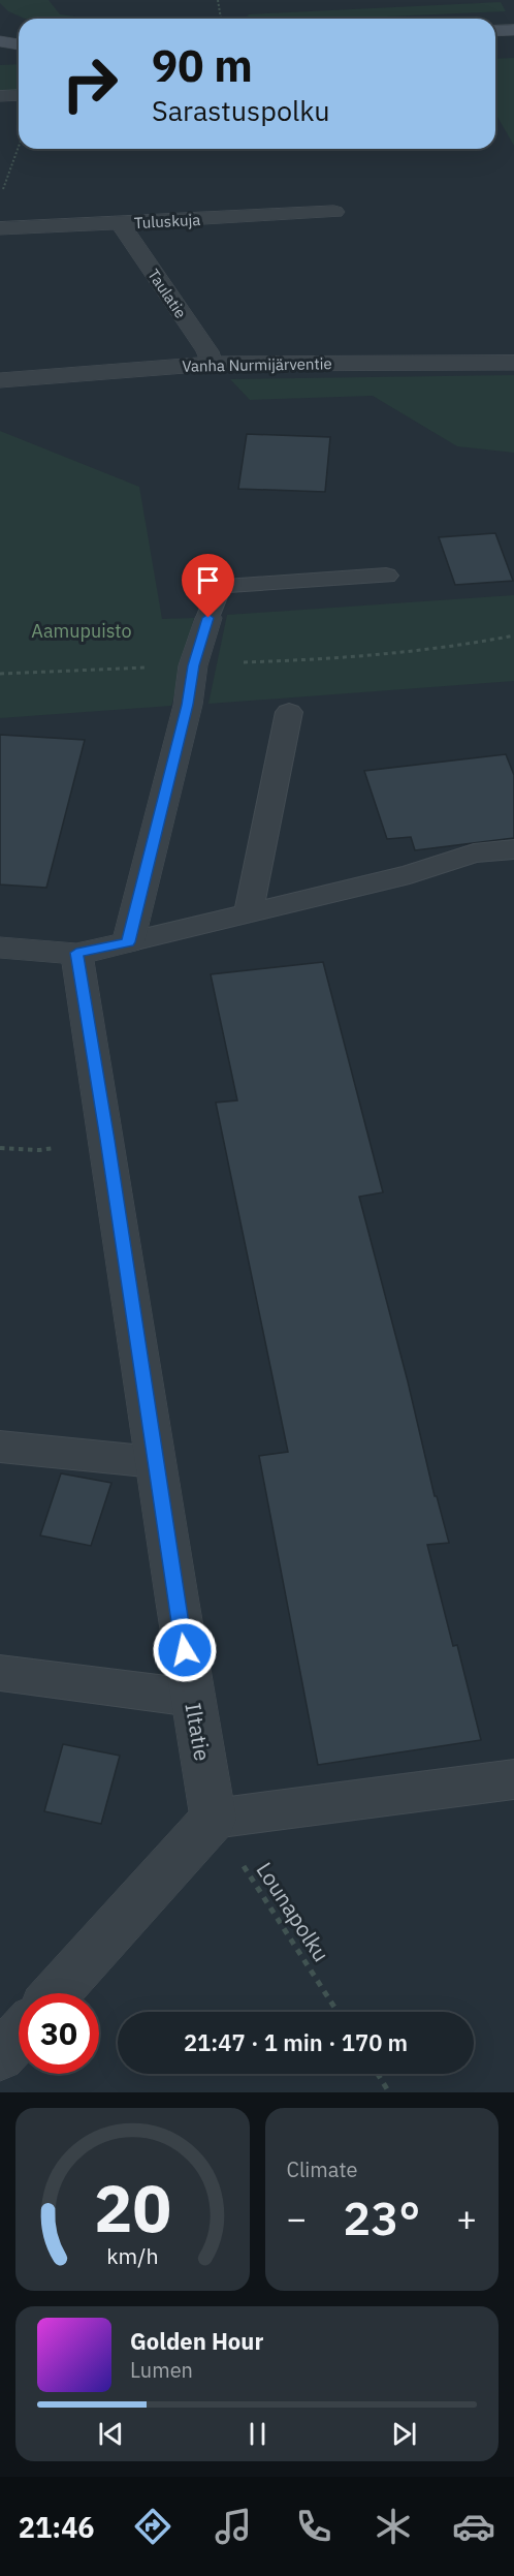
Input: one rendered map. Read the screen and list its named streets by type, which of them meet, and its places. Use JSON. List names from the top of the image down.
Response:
{
  "streets": {
    "street": [
      "Tuluskuja",
      "Taulatie",
      "Vanha Nurmijärventie",
      "Iltatie"
    ],
    "path": ["Lounapolku"]
  },
  "crossings": [
    ["Tuluskuja", "Taulatie"],
    ["Taulatie", "Vanha Nurmijärventie"],
    ["Iltatie", "Lounapolku"]
  ],
  "parks": ["Aamupuisto"],
  "page": {
    "turn": ["90 m", "Sarastuspolku"],
    "limit": "30",
    "trip": "21:47 · 1 min · 170 m",
    "tile": "Climate",
    "heat": ["−", "23°", "+"],
    "song": ["Golden Hour", "Lumen"],
    "tabs": "21:46",
    "gauge": ["20", "km/h"]
  }
}
